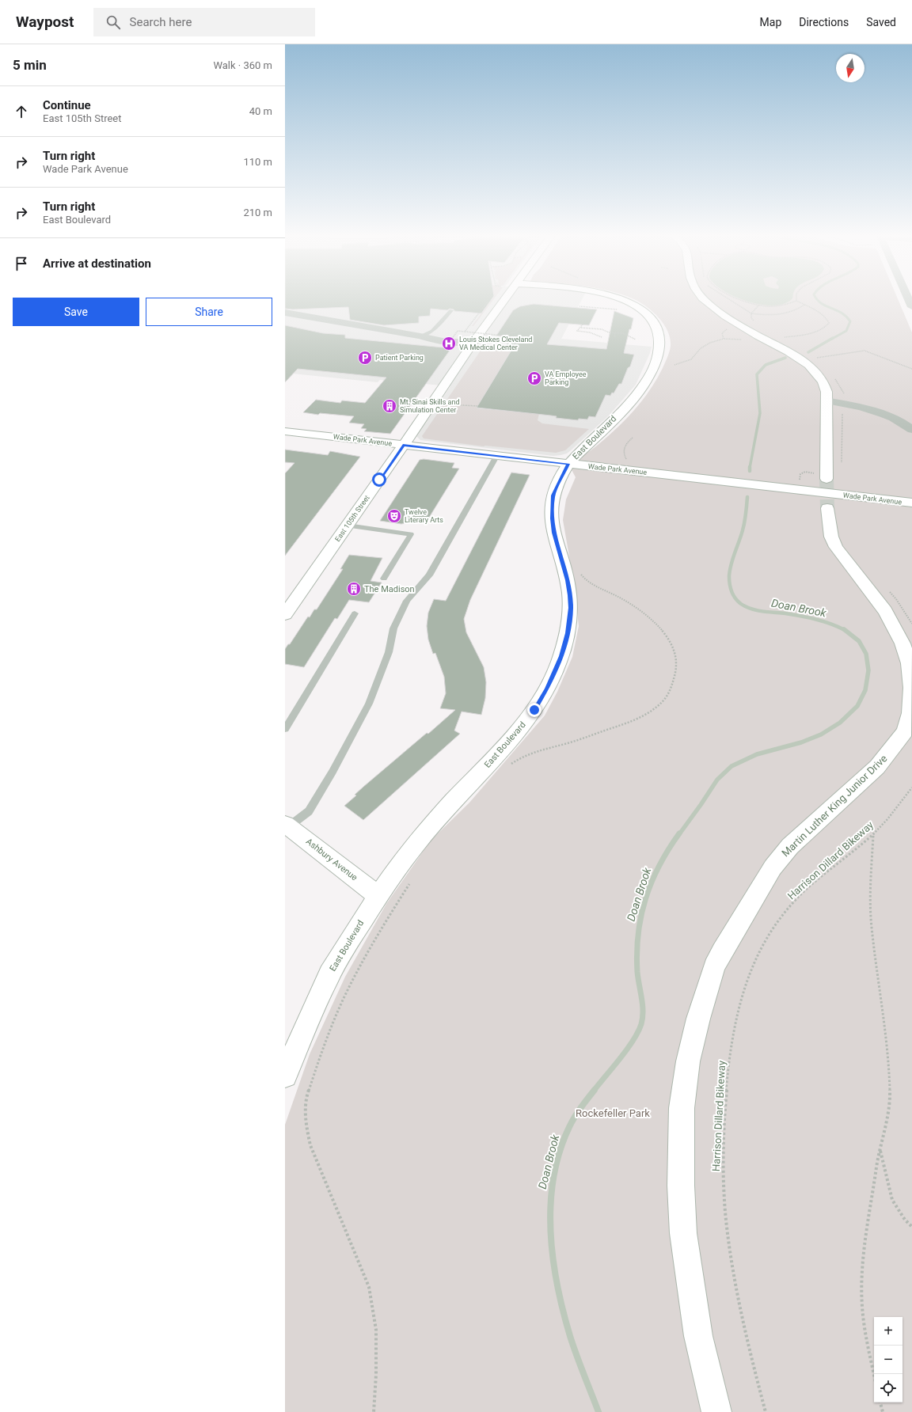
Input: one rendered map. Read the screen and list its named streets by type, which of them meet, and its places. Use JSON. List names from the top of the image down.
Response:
{
  "streets": {
    "main road": [
      "East Boulevard",
      "Wade Park Avenue",
      "East 105th Street",
      "Martin Luther King Junior Drive",
      "Ashbury Avenue"
    ],
    "path": ["Harrison Dillard Bikeway"]
  },
  "crossings": [
    ["East Boulevard", "Wade Park Avenue"],
    ["East Boulevard", "Ashbury Avenue"],
    ["Wade Park Avenue", "East 105th Street"]
  ],
  "water": ["Doan Brook"],
  "parks": ["Rockefeller Park"],
  "places": {
    "hospital": ["Louis Stokes Cleveland VA Medical Center"],
    "parking": ["Patient Parking", "VA Employee Parking"],
    "building": ["Mt. Sinai Skills and Simulation Center", "The Madison"],
    "theatre": ["Twelve Literary Arts"]
  },
  "north": "bottom",
  "page": {
    "header": "Waypost",
    "search": "Search here",
    "nav": ["Map", "Directions", "Saved"],
    "heading": ["5 min", "Walk · 360 m"],
    "list": [
      ["Continue", "East 105th Street", "40 m"],
      ["Turn right", "Wade Park Avenue", "110 m"],
      ["Turn right", "East Boulevard", "210 m"],
      "Arrive at destination"
    ],
    "buttons": ["Save", "Share"],
    "map_buttons": ["+", "−"]
  }
}
